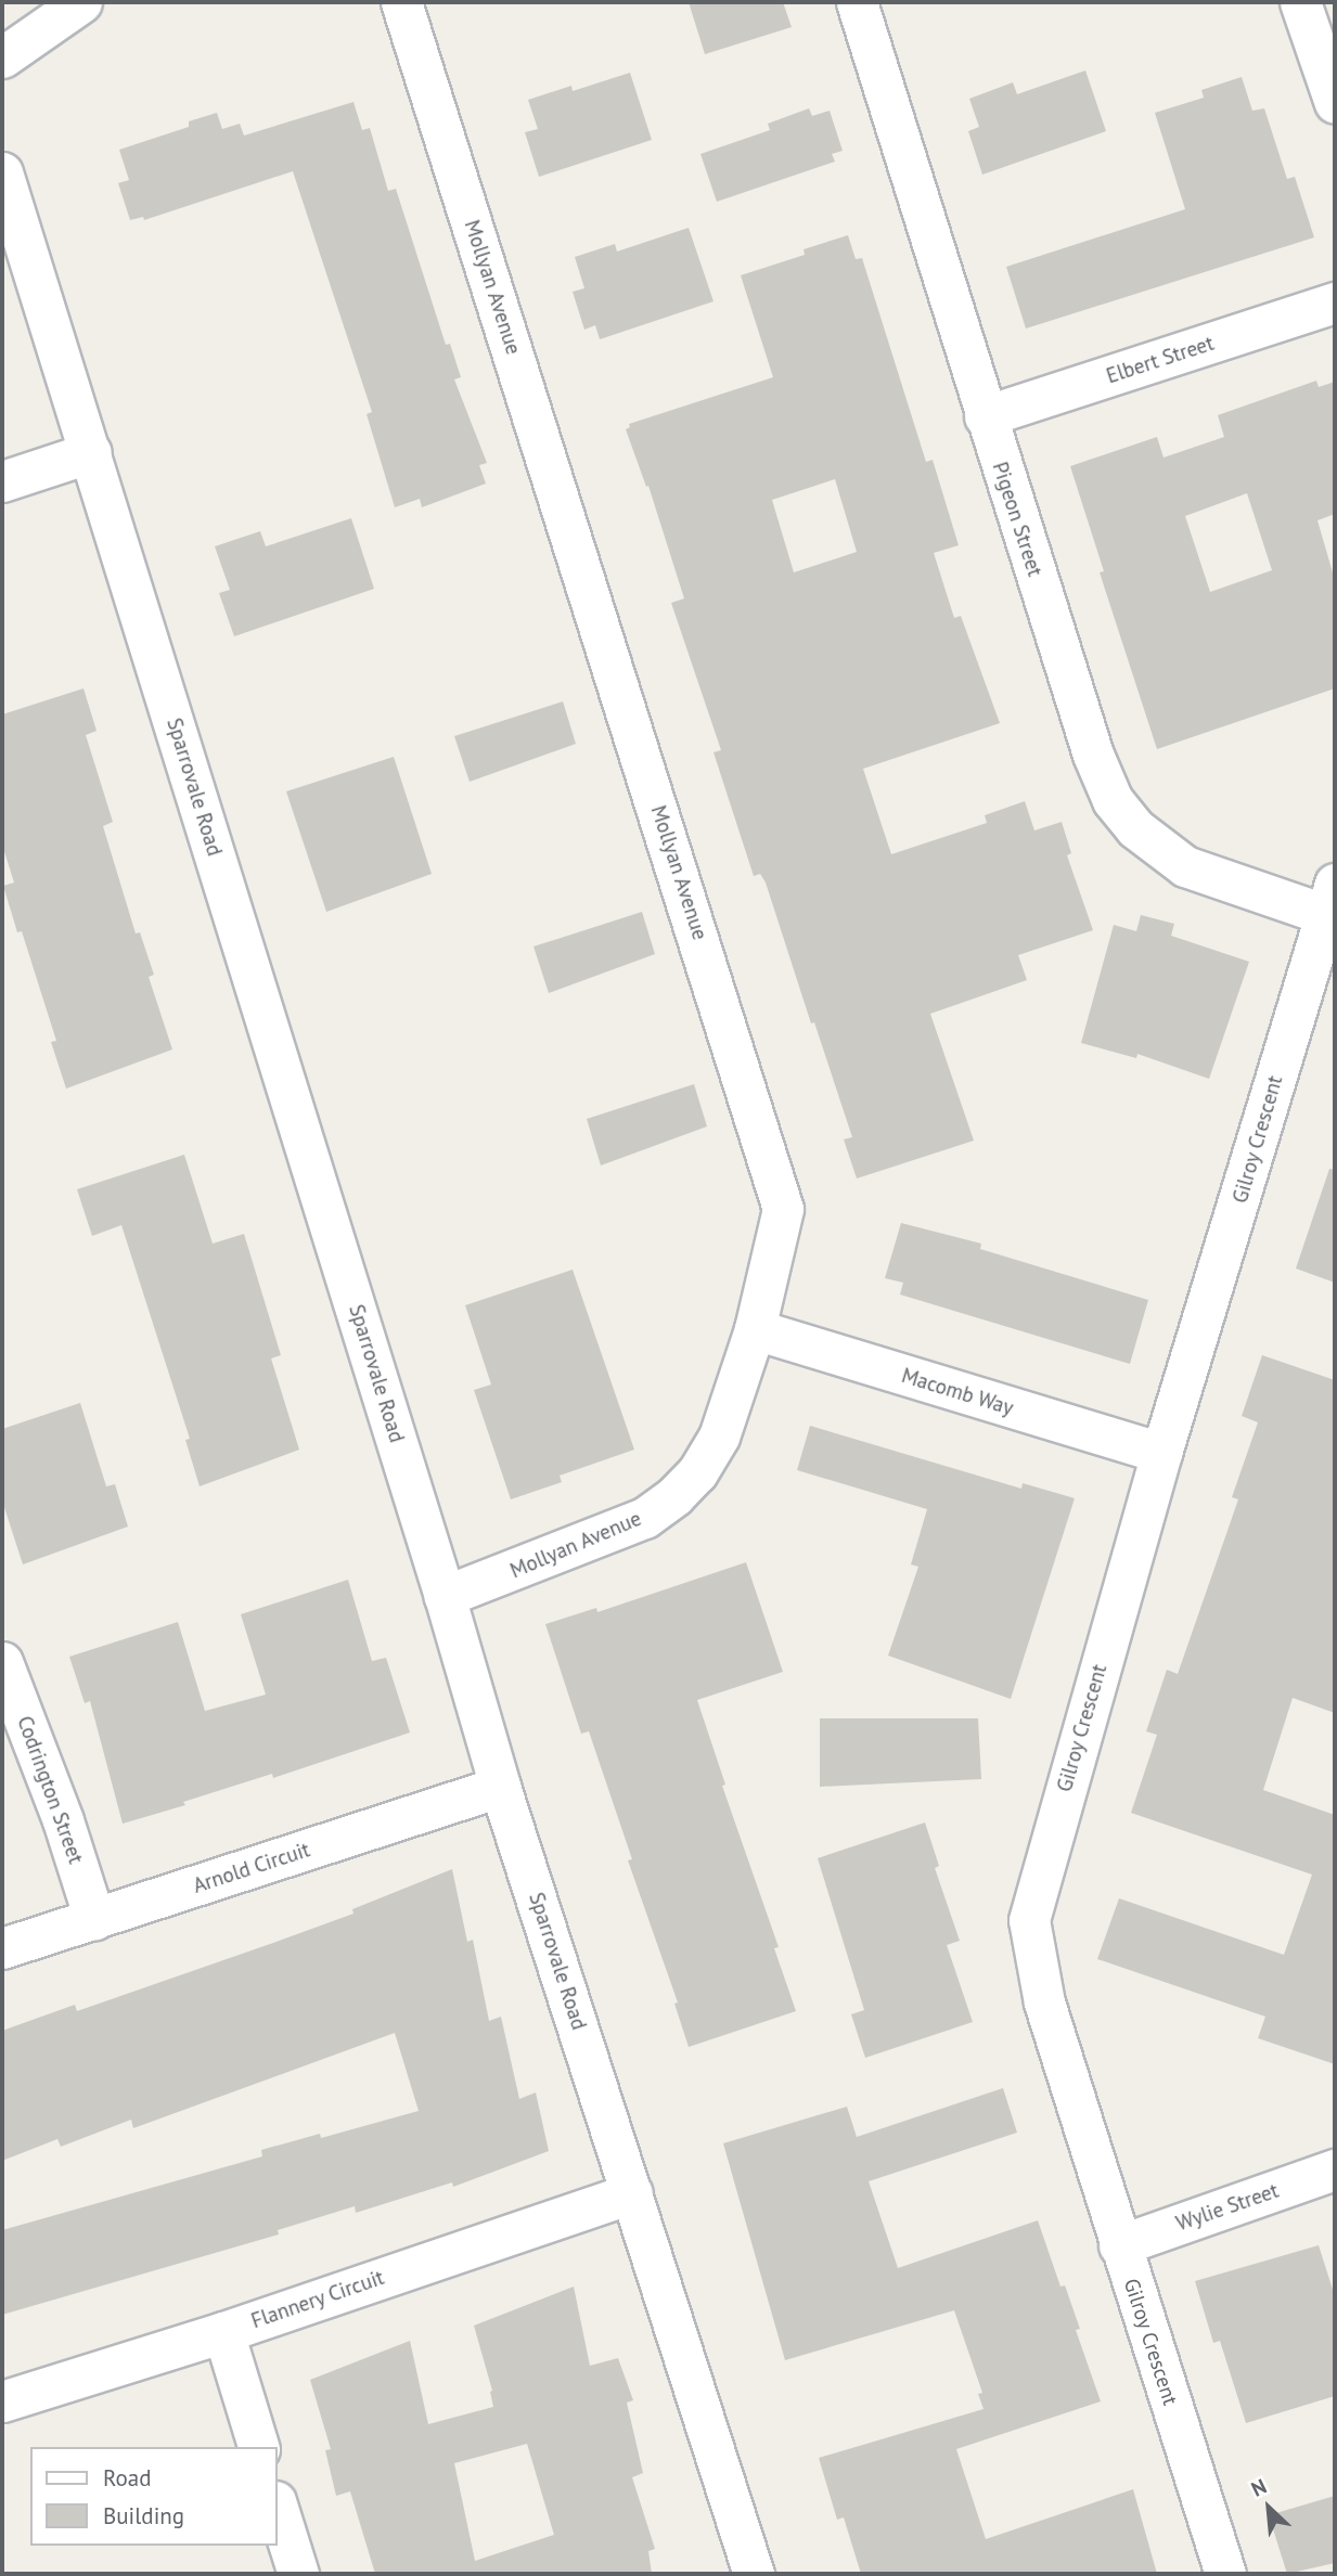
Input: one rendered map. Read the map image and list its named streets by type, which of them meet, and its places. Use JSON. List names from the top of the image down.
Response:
{
  "streets": {
    "street": [
      "Mollyan Avenue",
      "Elbert Street",
      "Pigeon Street",
      "Sparrovale Road",
      "Gilroy Crescent",
      "Macomb Way",
      "Codrington Street",
      "Arnold Circuit",
      "Wylie Street",
      "Flannery Circuit"
    ]
  },
  "crossings": [
    ["Mollyan Avenue", "Sparrovale Road"],
    ["Mollyan Avenue", "Macomb Way"],
    ["Elbert Street", "Pigeon Street"],
    ["Pigeon Street", "Gilroy Crescent"],
    ["Sparrovale Road", "Arnold Circuit"],
    ["Sparrovale Road", "Flannery Circuit"],
    ["Gilroy Crescent", "Macomb Way"],
    ["Gilroy Crescent", "Wylie Street"],
    ["Codrington Street", "Arnold Circuit"]
  ],
  "legend": ["Road", "Building"],
  "north": "top left"
}
